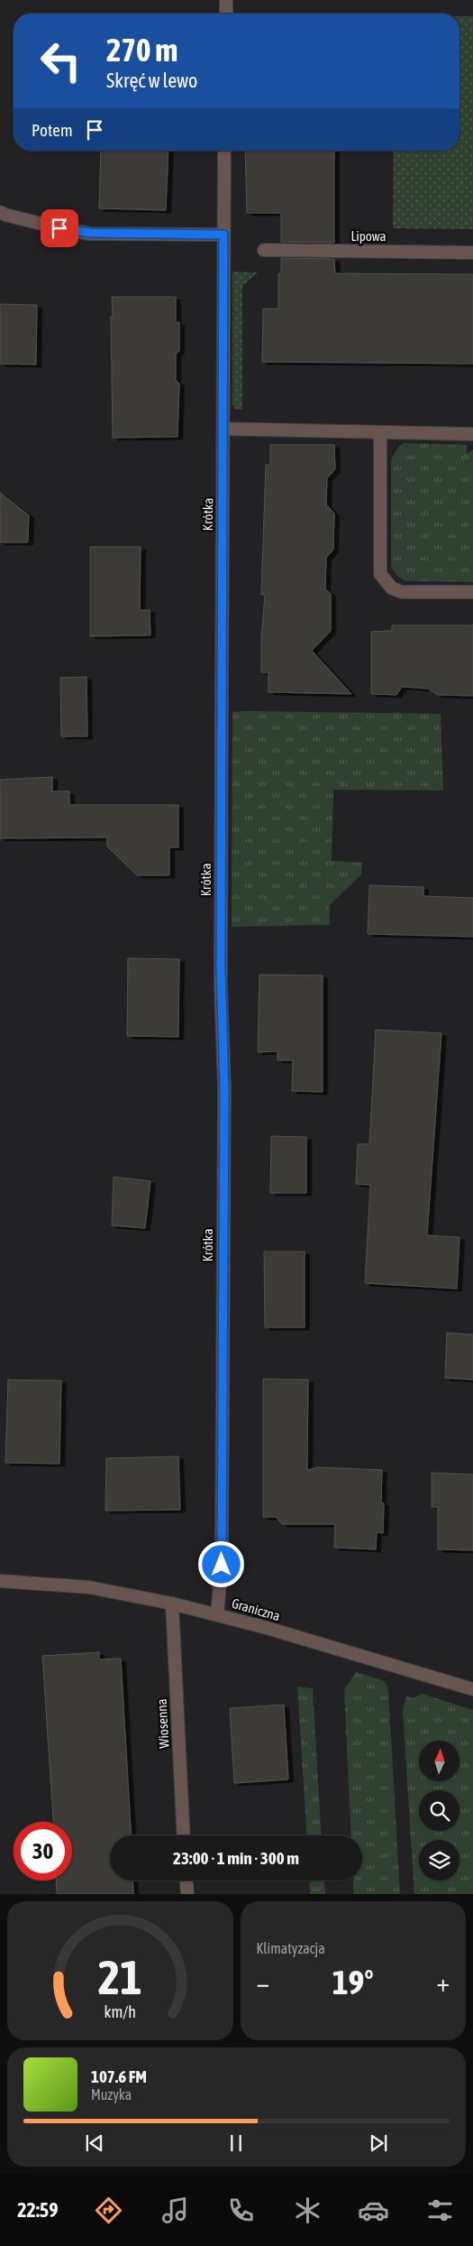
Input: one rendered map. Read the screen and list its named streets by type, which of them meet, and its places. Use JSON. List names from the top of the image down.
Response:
{
  "streets": {
    "street": [
      "Lipowa",
      "Krótka",
      "Graniczna",
      "Wiosenna"
    ]
  },
  "crossings": [
    ["Krótka", "Graniczna"],
    ["Graniczna", "Wiosenna"]
  ],
  "north": "top",
  "page": {
    "turn": ["270 m", "Skręć w lewo"],
    "then": "Potem",
    "limit": "30",
    "trip": "23:00 · 1 min · 300 m",
    "tile": "Klimatyzacja",
    "heat": ["−", "19°", "+"],
    "song": ["107.6 FM", "Muzyka"],
    "tabs": "22:59",
    "gauge": ["21", "km/h"]
  }
}
